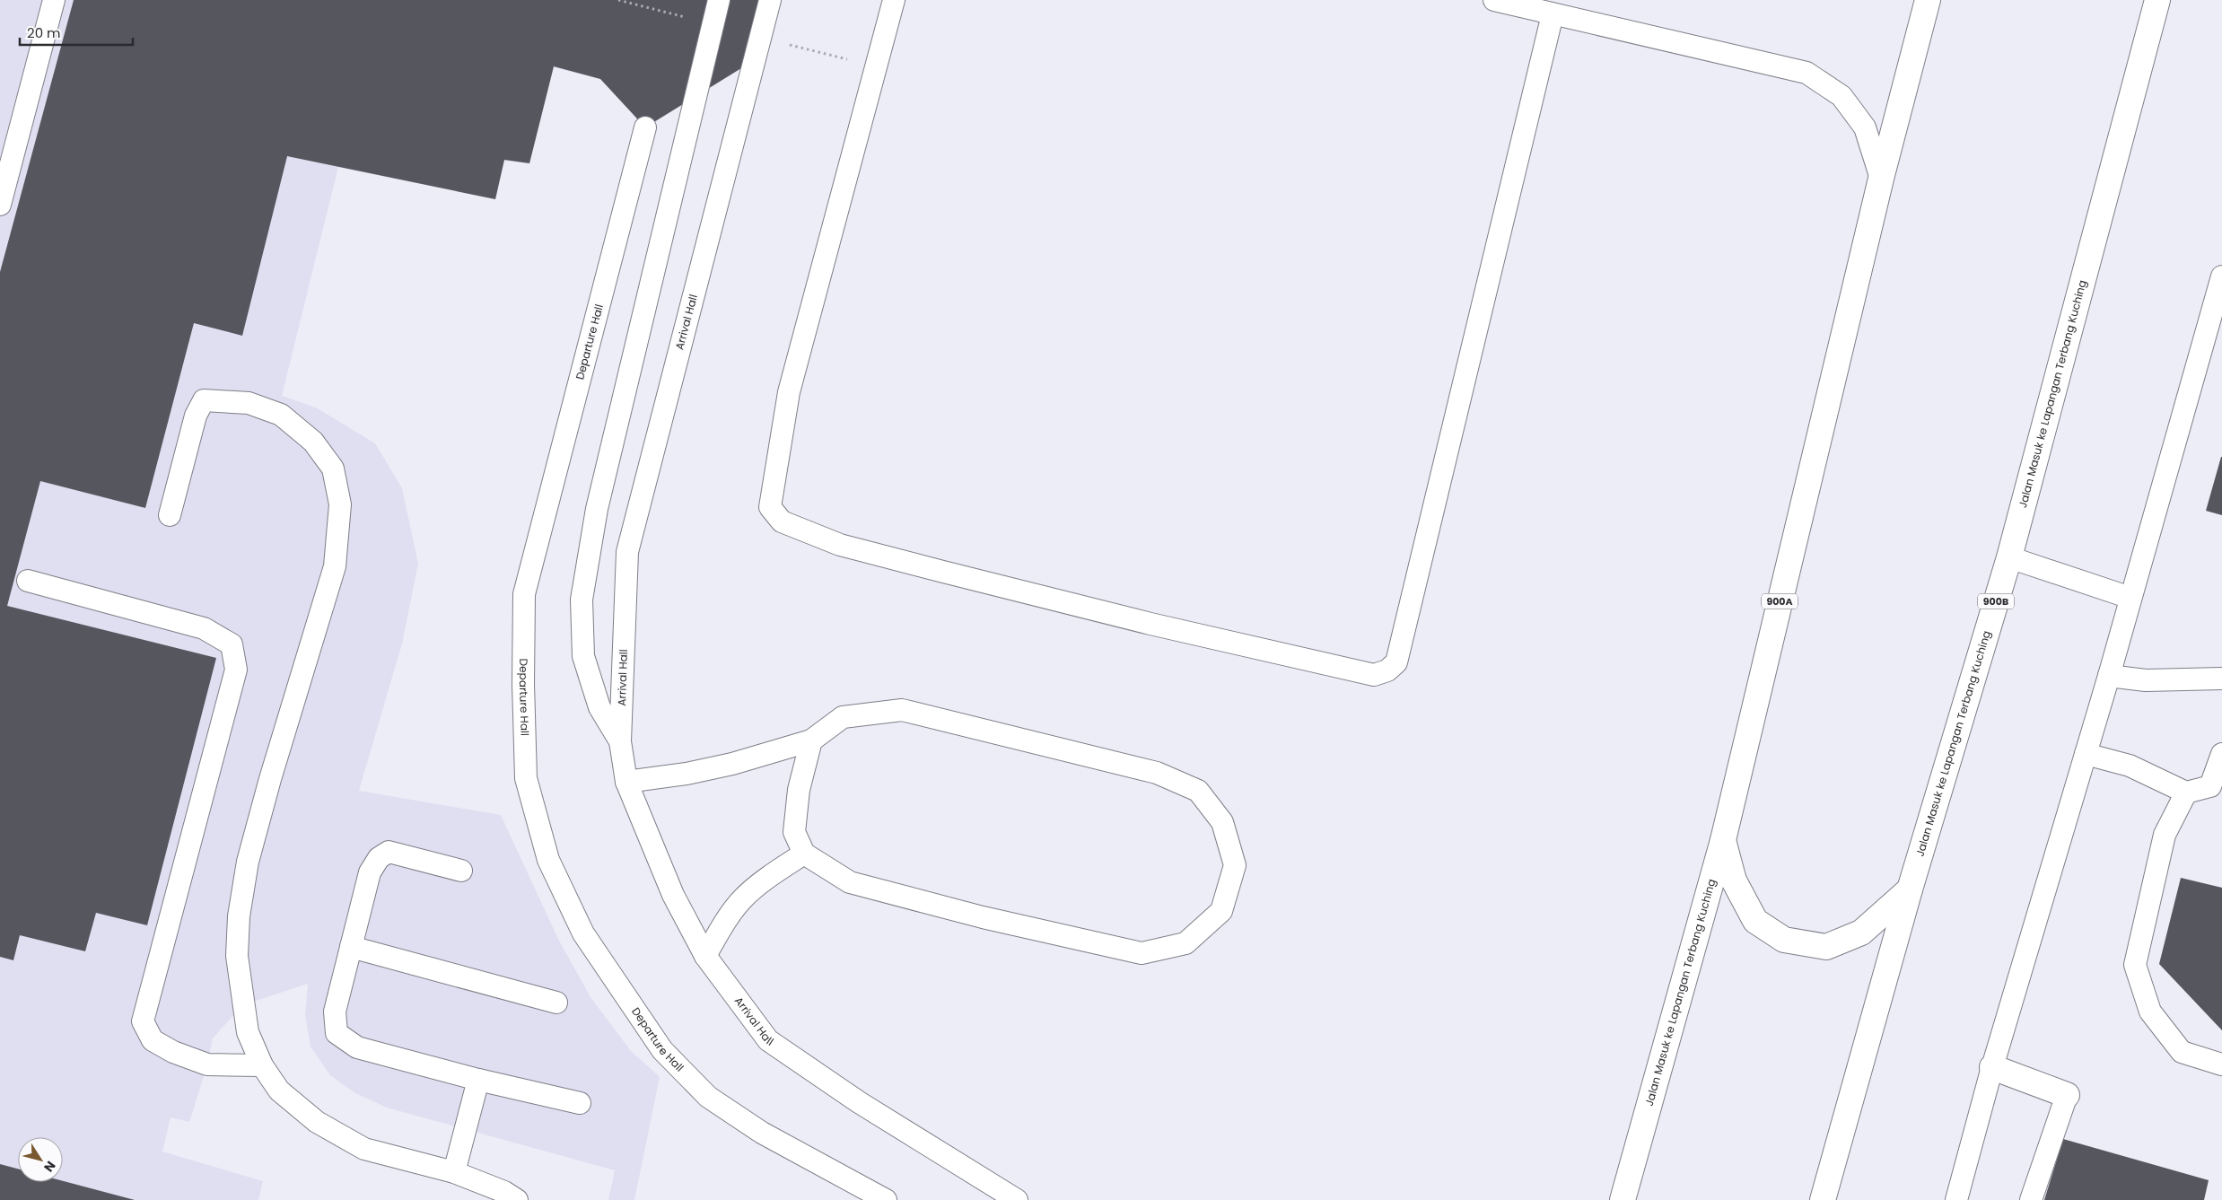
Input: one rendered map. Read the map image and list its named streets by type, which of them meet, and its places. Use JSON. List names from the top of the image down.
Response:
{
  "streets": {
    "main road": ["Jalan Masuk ke Lapangan Terbang Kuching", "900A", "900B"],
    "lane": ["Arrival Hall", "Departure Hall"]
  },
  "scale_bar": "20 m",
  "north": "bottom right"
}
